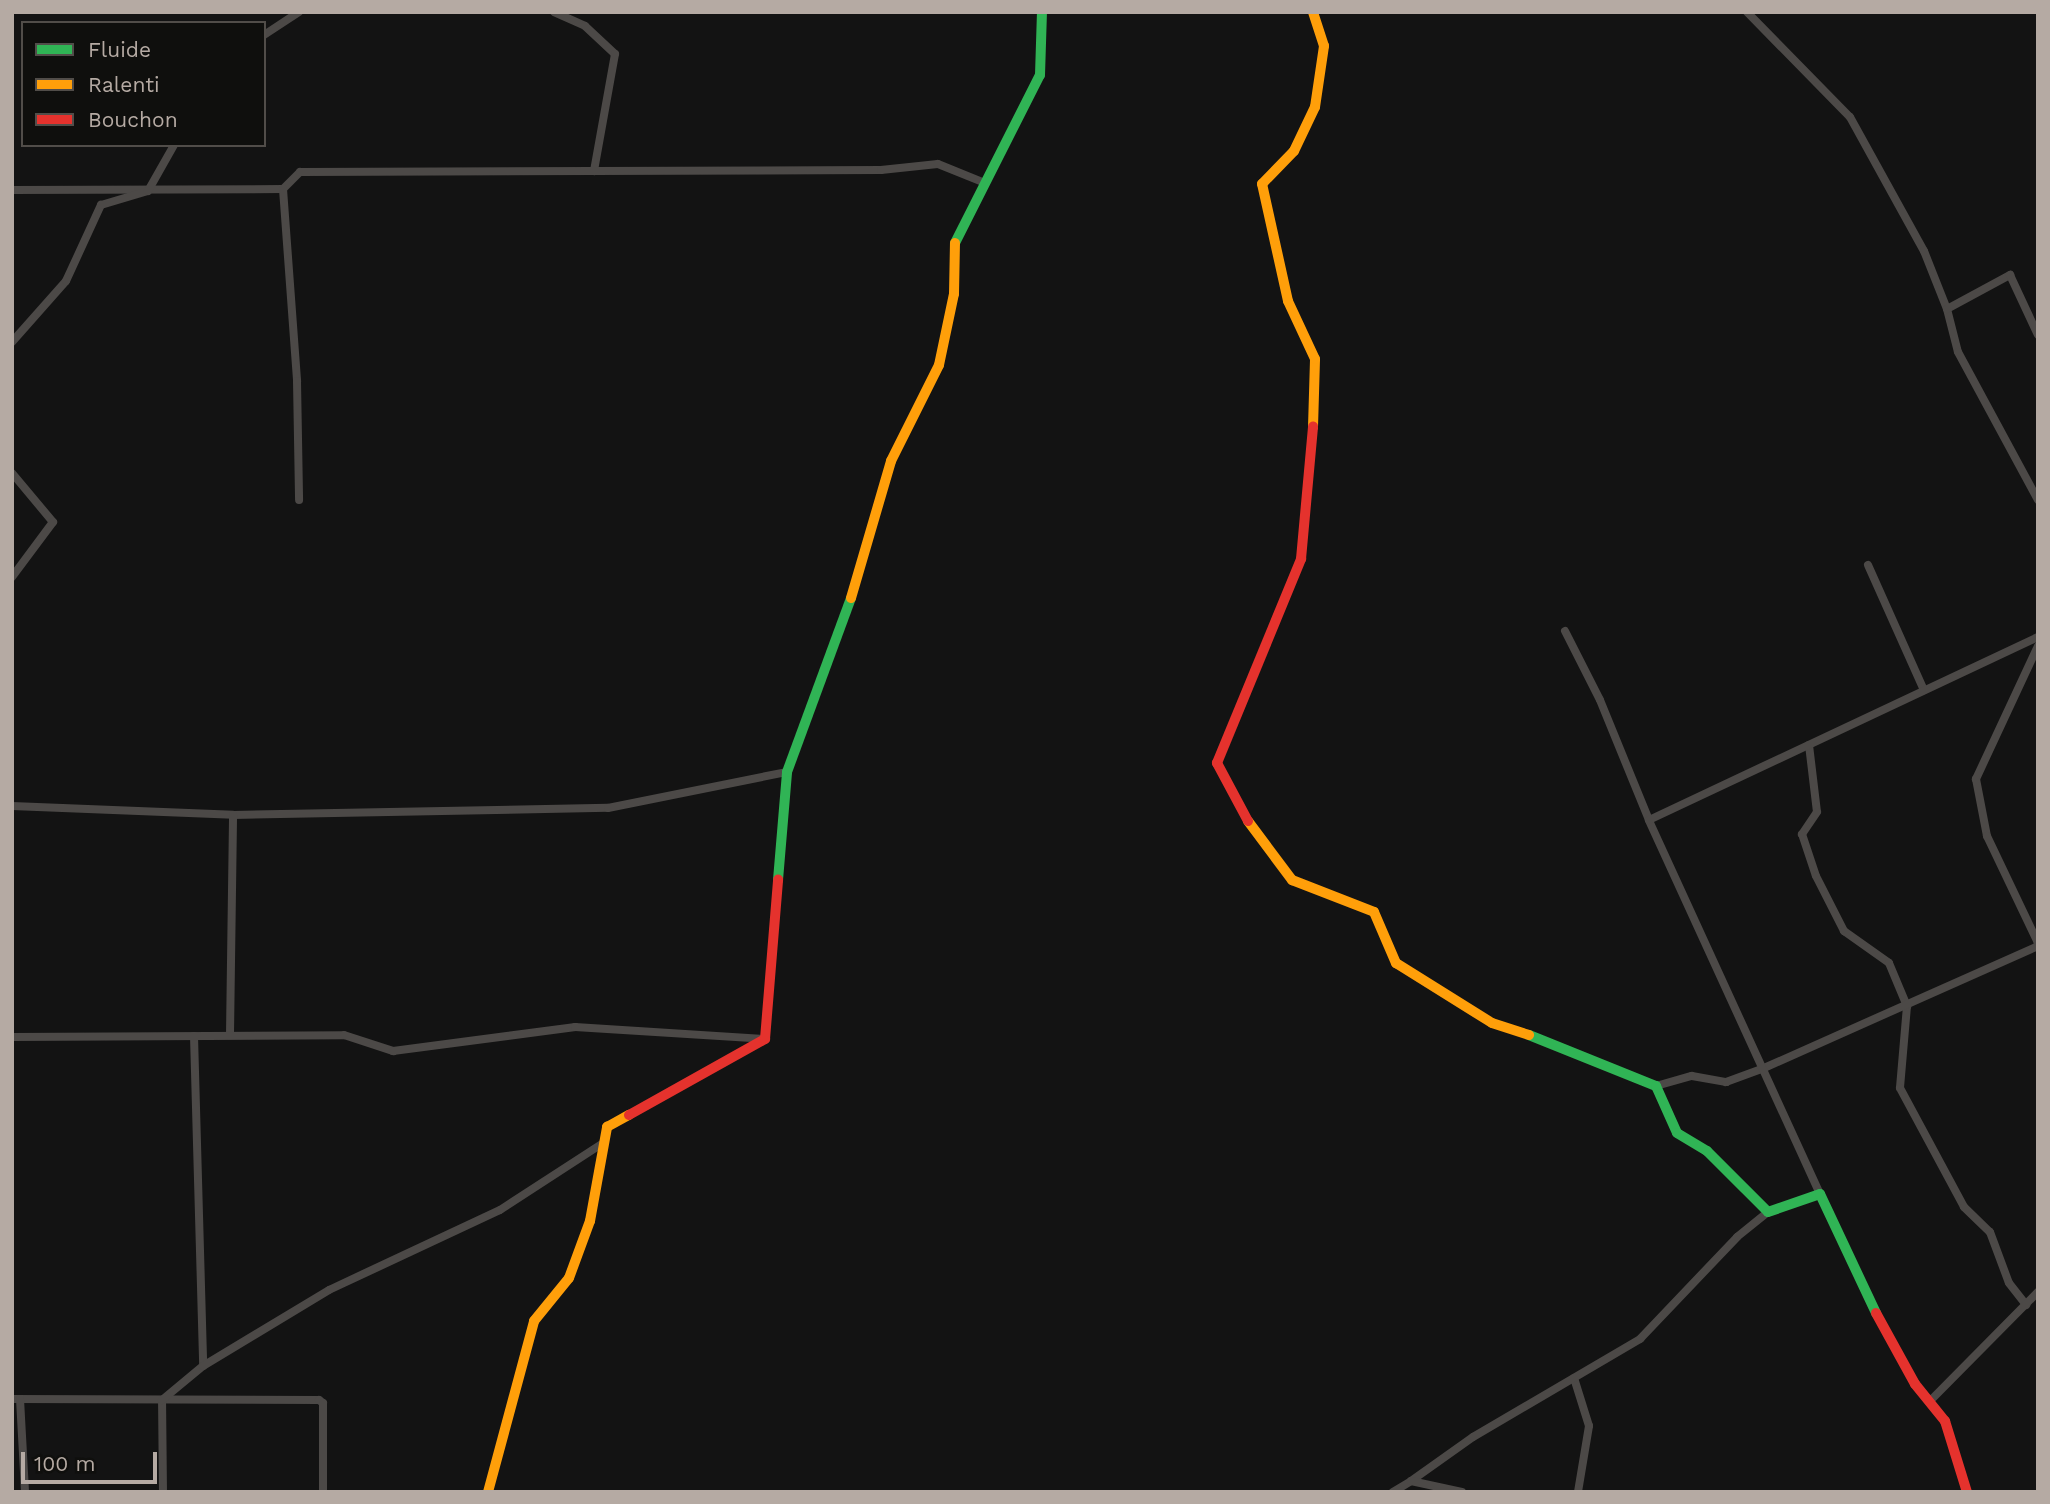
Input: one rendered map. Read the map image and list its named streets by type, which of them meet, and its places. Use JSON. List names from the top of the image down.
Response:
{
  "legend": ["Fluide", "Ralenti", "Bouchon"],
  "scale_bar": "100 m"
}
